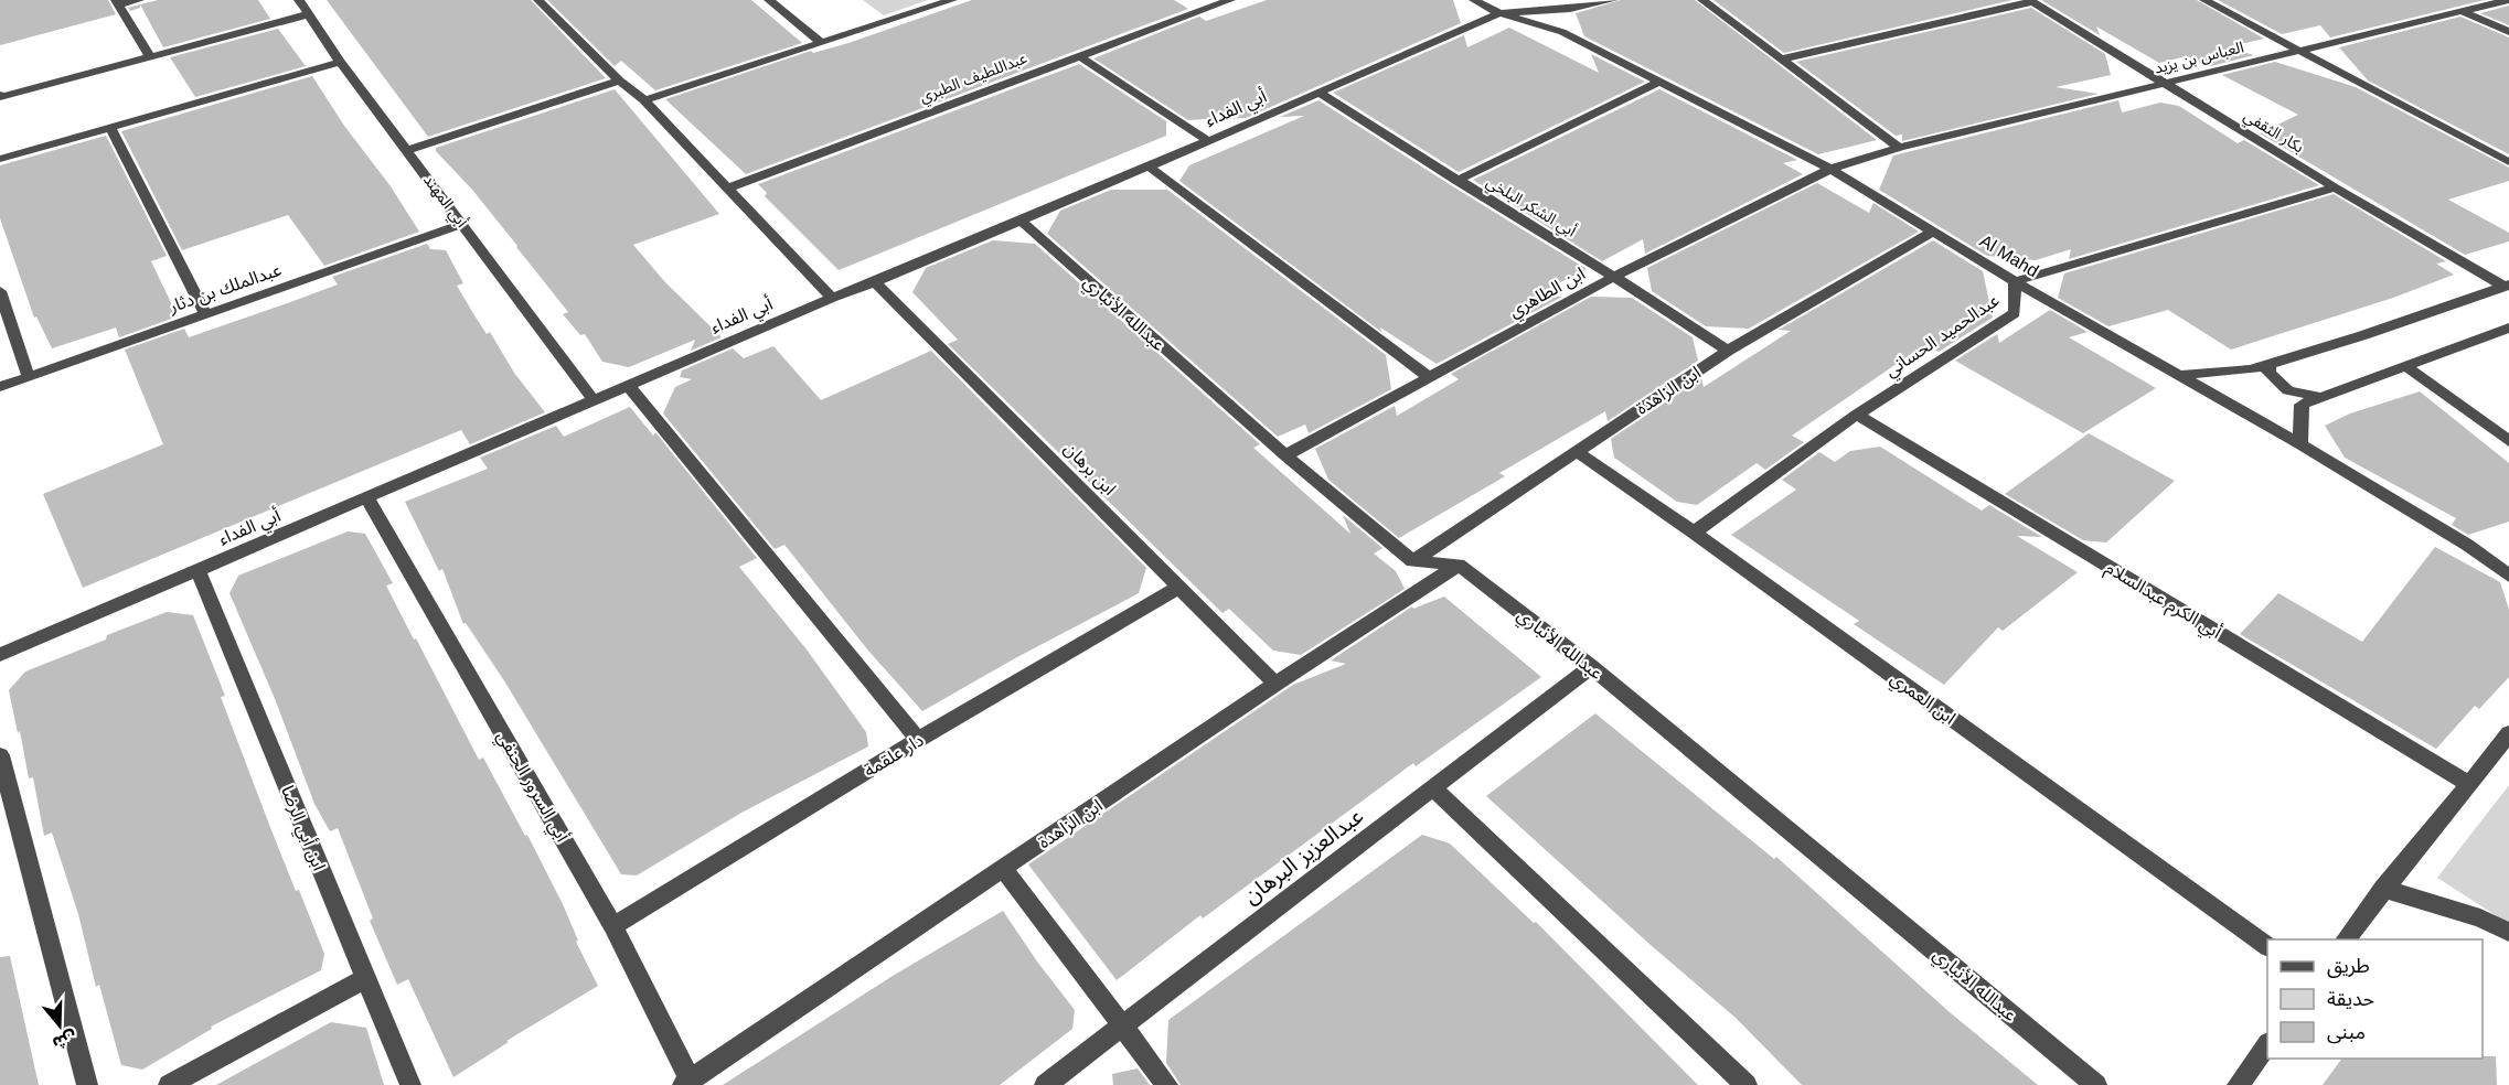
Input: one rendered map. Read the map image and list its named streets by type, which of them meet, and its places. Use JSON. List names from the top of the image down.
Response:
{
  "streets": {
    "street": [
      "العباس بن يزيد",
      "عبداللطيف الطبري",
      "أبي الفداء",
      "بكار الثقفي",
      "أبي المهند",
      "أبي الشكر البلخي",
      "Al Mahd",
      "عبدالملك بن دثار",
      "ابن الطاهري",
      "عبدالله الأنباري",
      "عبدالحميد الحساني",
      "ابن الزاهدة",
      "ابن برهان",
      "أبي الكرم عبدالسلام",
      "ابن العمري",
      "دار علقمة",
      "أبي السرور الحنفي",
      "ابن أبي الرضا",
      "عبدالعزيز البرهان"
    ]
  },
  "crossings": [
    ["العباس بن يزيد", "بكار الثقفي"],
    ["العباس بن يزيد", "Al Mahd"],
    ["العباس بن يزيد", "ابن الطاهري"],
    ["أبي الفداء", "أبي المهند"],
    ["أبي الفداء", "أبي الشكر البلخي"],
    ["أبي الفداء", "Al Mahd"],
    ["أبي الفداء", "عبدالله الأنباري"],
    ["أبي الفداء", "ابن برهان"],
    ["أبي الفداء", "أبي السرور الحنفي"],
    ["أبي الفداء", "ابن أبي الرضا"],
    ["بكار الثقفي", "عبدالحميد الحساني"],
    ["أبي المهند", "عبدالملك بن دثار"],
    ["أبي الشكر البلخي", "ابن الطاهري"],
    ["أبي الشكر البلخي", "ابن الزاهدة"],
    ["Al Mahd", "ابن الطاهري"],
    ["Al Mahd", "عبدالحميد الحساني"],
    ["Al Mahd", "ابن الزاهدة"],
    ["ابن الطاهري", "عبدالله الأنباري"],
    ["عبدالله الأنباري", "ابن الزاهدة"],
    ["عبدالله الأنباري", "عبدالعزيز البرهان"],
    ["عبدالحميد الحساني", "أبي الكرم عبدالسلام"],
    ["عبدالحميد الحساني", "ابن العمري"],
    ["ابن الزاهدة", "ابن برهان"],
    ["ابن الزاهدة", "ابن العمري"],
    ["ابن الزاهدة", "أبي السرور الحنفي"],
    ["ابن برهان", "دار علقمة"],
    ["دار علقمة", "أبي السرور الحنفي"]
  ],
  "legend": ["طريق", "حديقة", "مبنى"],
  "north": "bottom"
}
